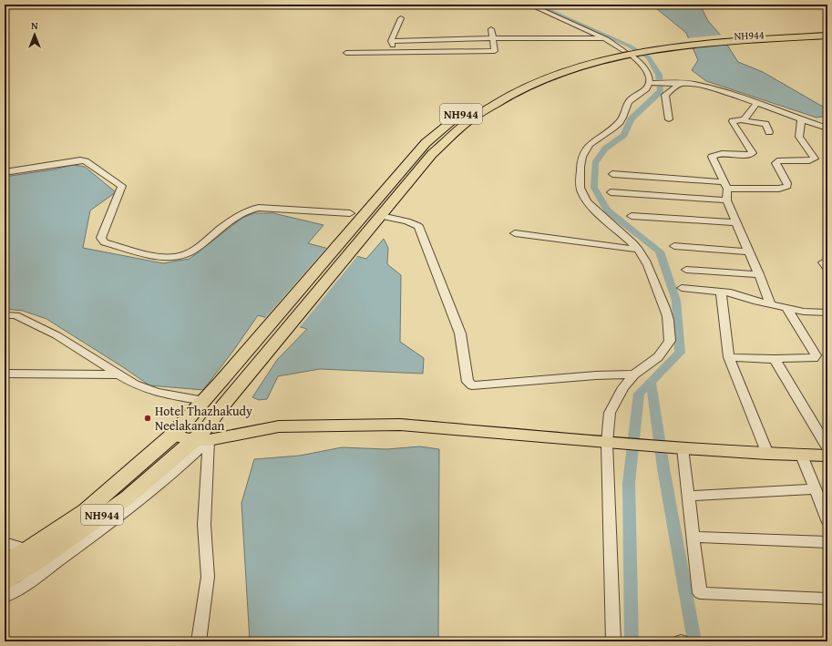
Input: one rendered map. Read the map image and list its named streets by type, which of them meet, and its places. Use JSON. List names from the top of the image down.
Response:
{
  "streets": {
    "highway": ["NH944"]
  },
  "places": ["Hotel Thazhakudy Neelakandan"],
  "north": "top"
}
